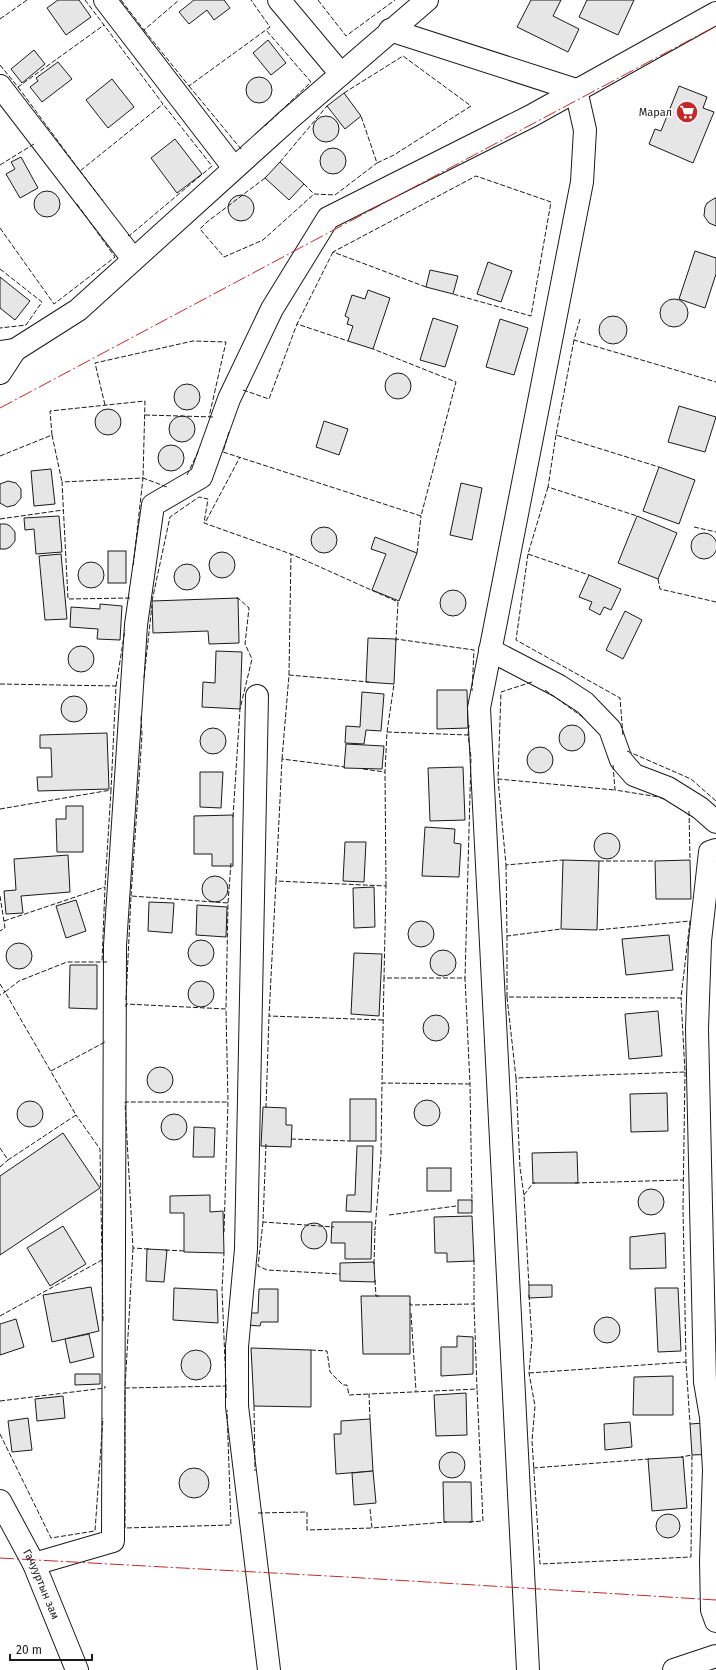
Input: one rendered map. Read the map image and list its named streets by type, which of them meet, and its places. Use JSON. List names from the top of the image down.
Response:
{
  "streets": {
    "street": ["Гачууртын зам"]
  },
  "places": {
    "supermarket": ["Марал"]
  },
  "scale_bar": "20 m"
}
